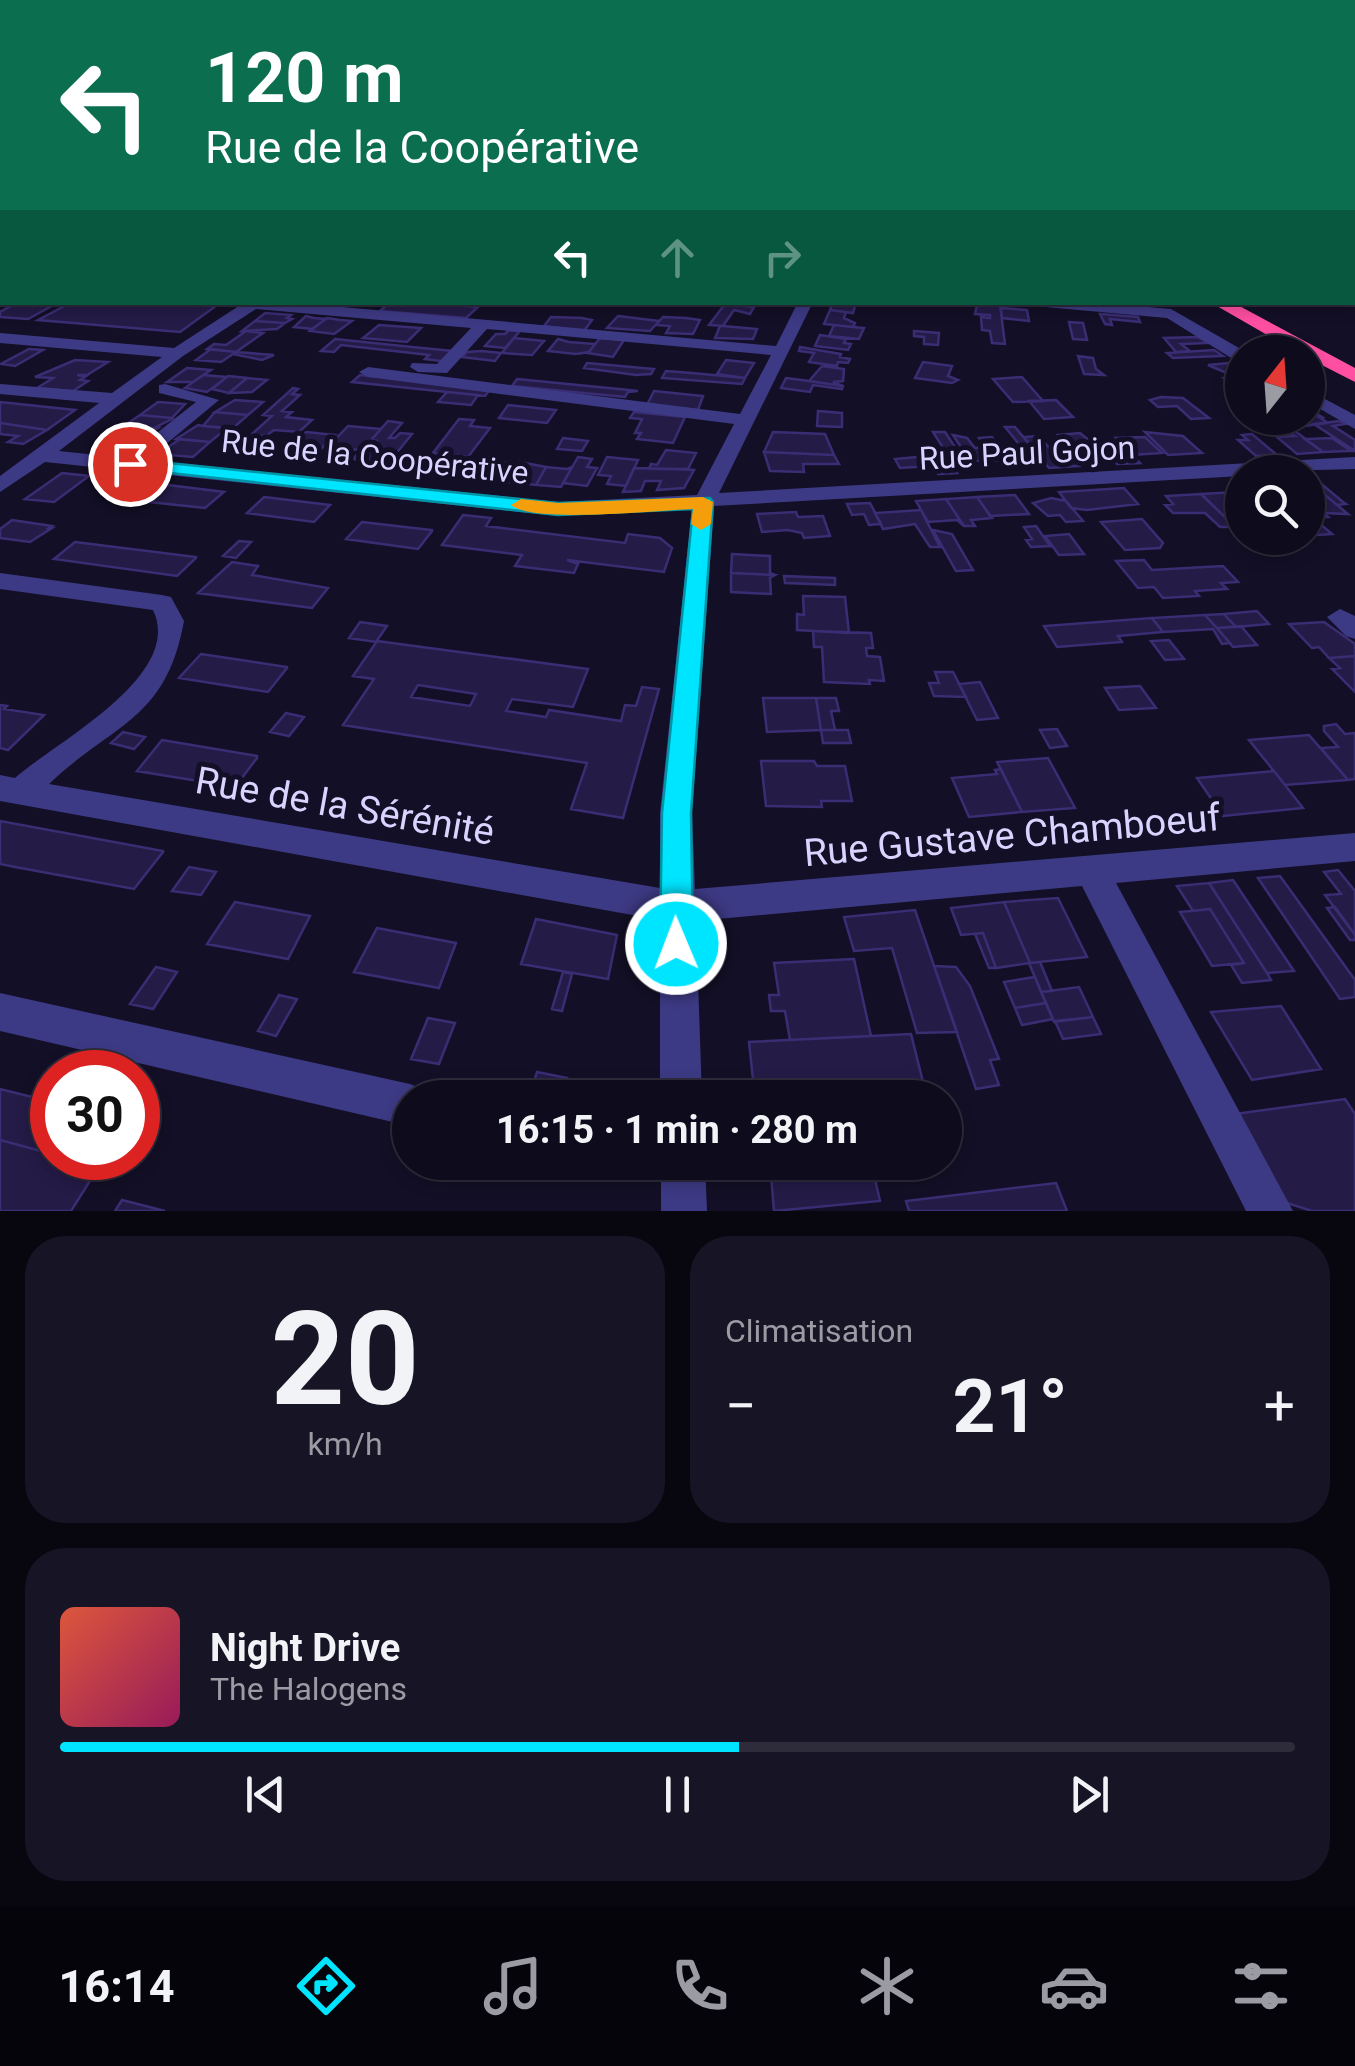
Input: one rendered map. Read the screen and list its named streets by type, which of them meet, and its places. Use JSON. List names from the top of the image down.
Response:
{
  "streets": {
    "street": [
      "Rue Paul Gojon",
      "Rue de la Coopérative",
      "Rue de la Sérénité",
      "Rue Gustave Chamboeuf"
    ]
  },
  "crossings": [
    ["Rue Paul Gojon", "Rue de la Coopérative"],
    ["Rue de la Sérénité", "Rue Gustave Chamboeuf"]
  ],
  "north": "top",
  "page": {
    "turn": ["120 m", "Rue de la Coopérative"],
    "limit": "30",
    "trip": "16:15 · 1 min · 280 m",
    "tile": [
      ["20", "km/h"],
      "Climatisation"
    ],
    "heat": ["−", "21°", "+"],
    "song": ["Night Drive", "The Halogens"],
    "tabs": "16:14"
  }
}
